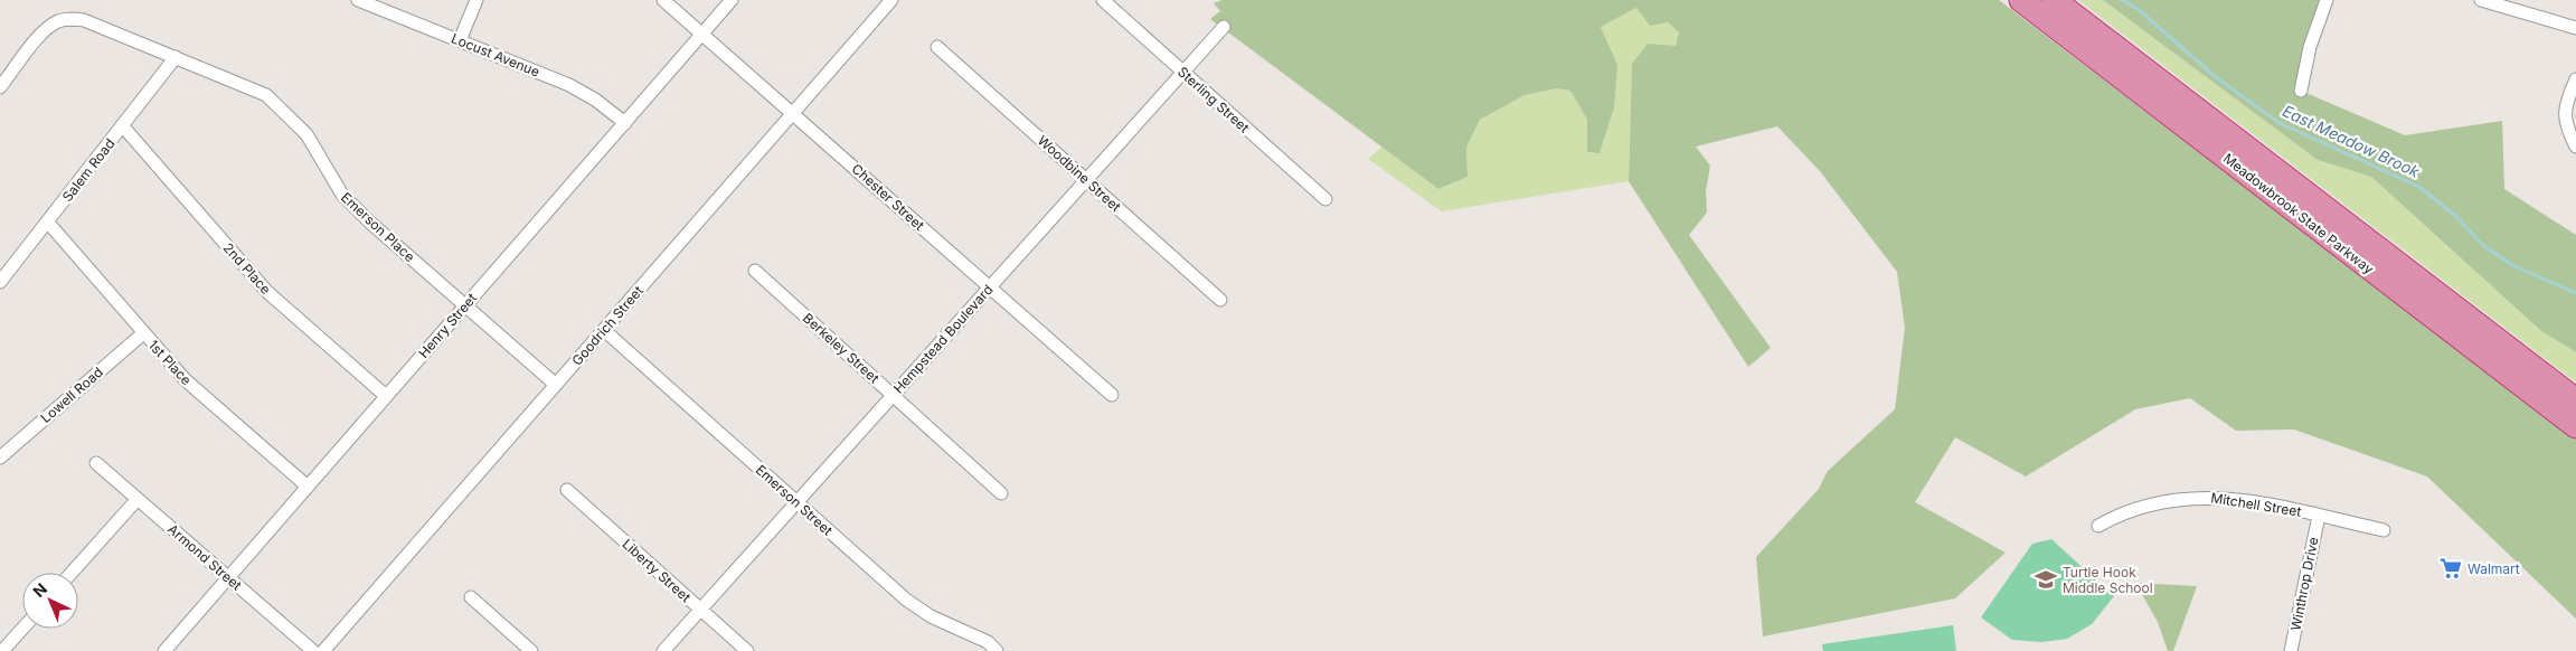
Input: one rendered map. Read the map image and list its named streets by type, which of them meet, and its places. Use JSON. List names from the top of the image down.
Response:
{
  "streets": {
    "highway": ["Meadowbrook State Parkway"],
    "street": [
      "Locust Avenue",
      "Sterling Street",
      "Salem Road",
      "Woodbine Street",
      "Chester Street",
      "Emerson Place",
      "2nd Place",
      "Henry Street",
      "Goodrich Street",
      "Hempstead Boulevard",
      "Berkeley Street",
      "1st Place",
      "Lowell Road",
      "Emerson Street",
      "Mitchell Street",
      "Armond Street",
      "Liberty Street",
      "Winthrop Drive"
    ]
  },
  "crossings": [
    ["Locust Avenue", "Henry Street"],
    ["Sterling Street", "Hempstead Boulevard"],
    ["Salem Road", "Emerson Place"],
    ["Salem Road", "2nd Place"],
    ["Salem Road", "1st Place"],
    ["Woodbine Street", "Hempstead Boulevard"],
    ["Chester Street", "Henry Street"],
    ["Chester Street", "Goodrich Street"],
    ["Chester Street", "Hempstead Boulevard"],
    ["Emerson Place", "Henry Street"],
    ["Emerson Place", "Goodrich Street"],
    ["2nd Place", "Henry Street"],
    ["Henry Street", "1st Place"],
    ["Henry Street", "Armond Street"],
    ["Goodrich Street", "Emerson Street"],
    ["Hempstead Boulevard", "Berkeley Street"],
    ["Hempstead Boulevard", "Emerson Street"],
    ["Hempstead Boulevard", "Liberty Street"],
    ["1st Place", "Lowell Road"],
    ["Mitchell Street", "Winthrop Drive"]
  ],
  "water": ["East Meadow Brook"],
  "places": {
    "supermarket": ["Walmart"],
    "school or university": ["Turtle Hook Middle School"]
  },
  "north": "top left"
}
